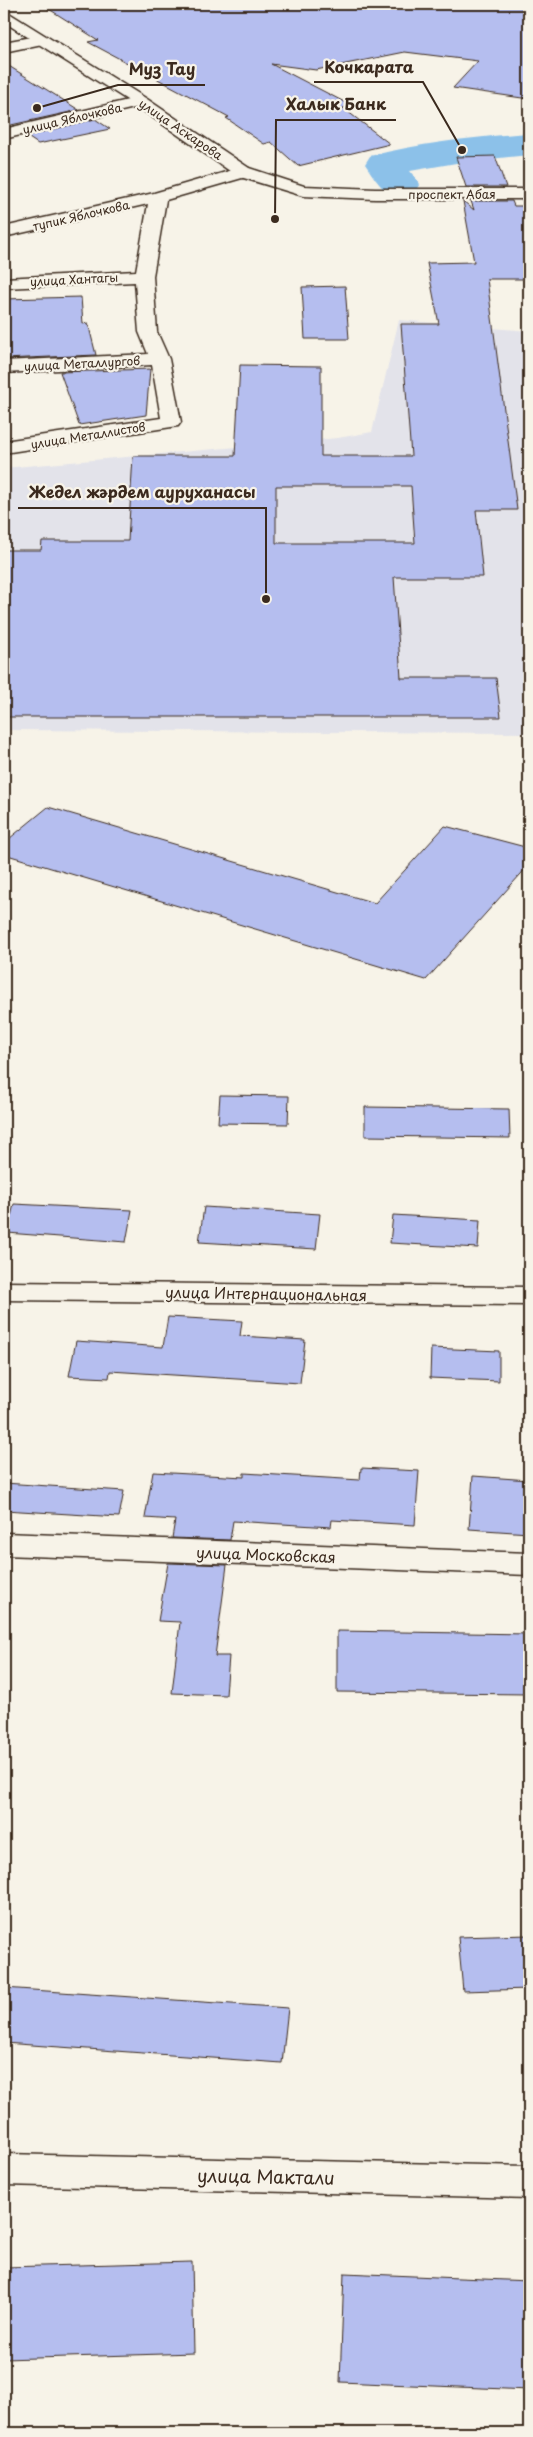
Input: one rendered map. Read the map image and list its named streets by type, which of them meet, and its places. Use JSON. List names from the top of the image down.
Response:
{
  "streets": {
    "street": [
      "улица Яблочкова",
      "улица Аскарова",
      "проспект Абая",
      "тупик Яблочкова",
      "улица Хантагы",
      "улица Металлургов",
      "улица Металлистов",
      "улица Интернациональная",
      "улица Московская",
      "улица Мактали"
    ]
  },
  "crossings": [
    ["улица Яблочкова", "улица Аскарова"],
    ["улица Аскарова", "проспект Абая"],
    ["улица Аскарова", "тупик Яблочкова"],
    ["улица Металлургов", "улица Металлистов"]
  ],
  "places": [
    "Муз Тау",
    "Кочкарата",
    "Халык Банк",
    "Жедел жәрдем ауруханасы"
  ]
}
